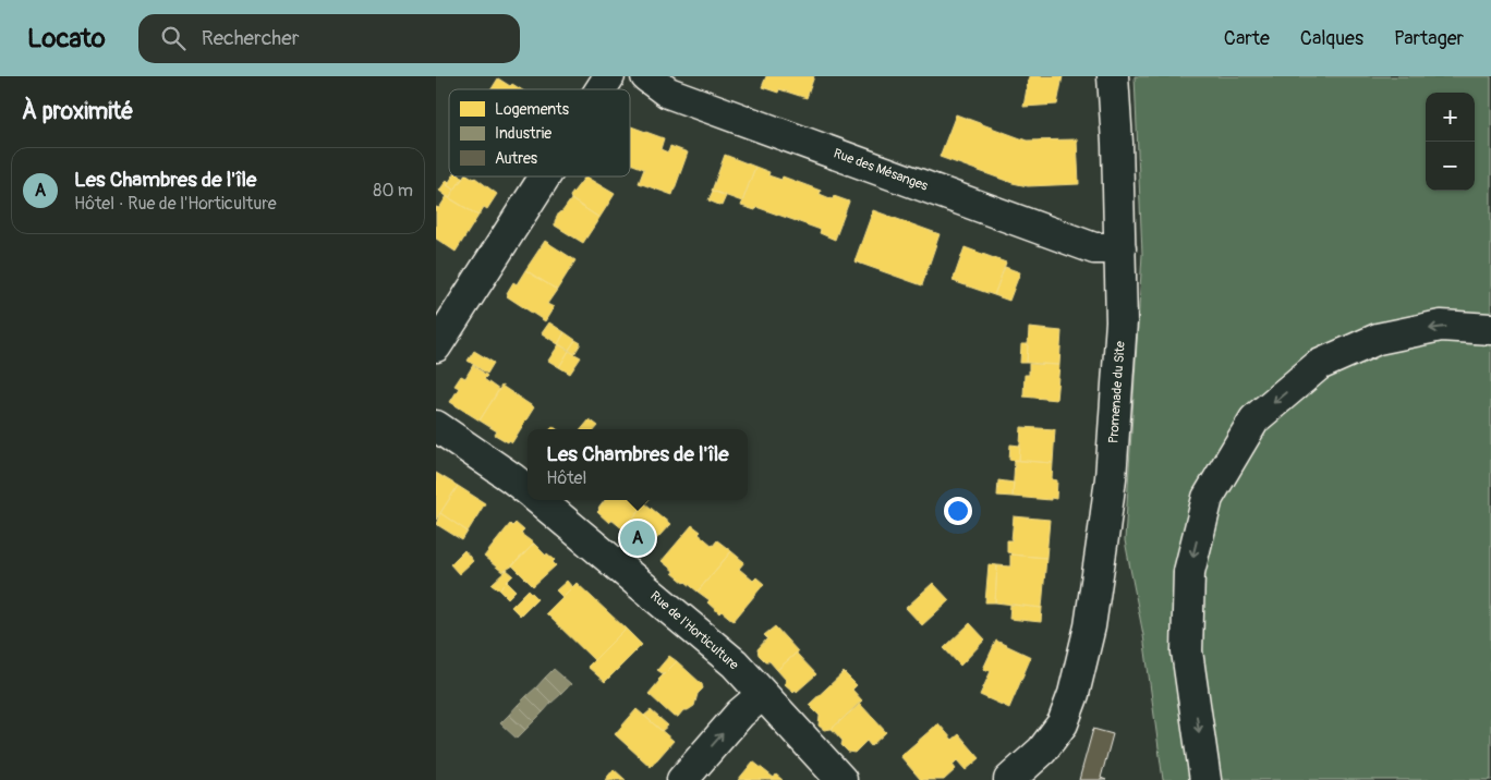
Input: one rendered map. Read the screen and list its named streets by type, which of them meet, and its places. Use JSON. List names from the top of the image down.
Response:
{
  "streets": {
    "main road": ["Rue des Mésanges", "Promenade du Site", "Rue de l'Horticulture"]
  },
  "crossings": [
    ["Rue des Mésanges", "Promenade du Site"]
  ],
  "legend": ["Logements", "Industrie", "Autres"],
  "page": {
    "header": "Locato",
    "search": "Rechercher",
    "nav": ["Carte", "Calques", "Partager"],
    "heading": "À proximité",
    "map_buttons": ["+", "−"],
    "list": [
      {
        "mark": "A",
        "name": "Les Chambres de l'île",
        "note": "Hôtel · Rue de l'Horticulture",
        "value": "80 m"
      }
    ],
    "popup": ["Les Chambres de l'île", "Hôtel"],
    "pins": "A"
  }
}
